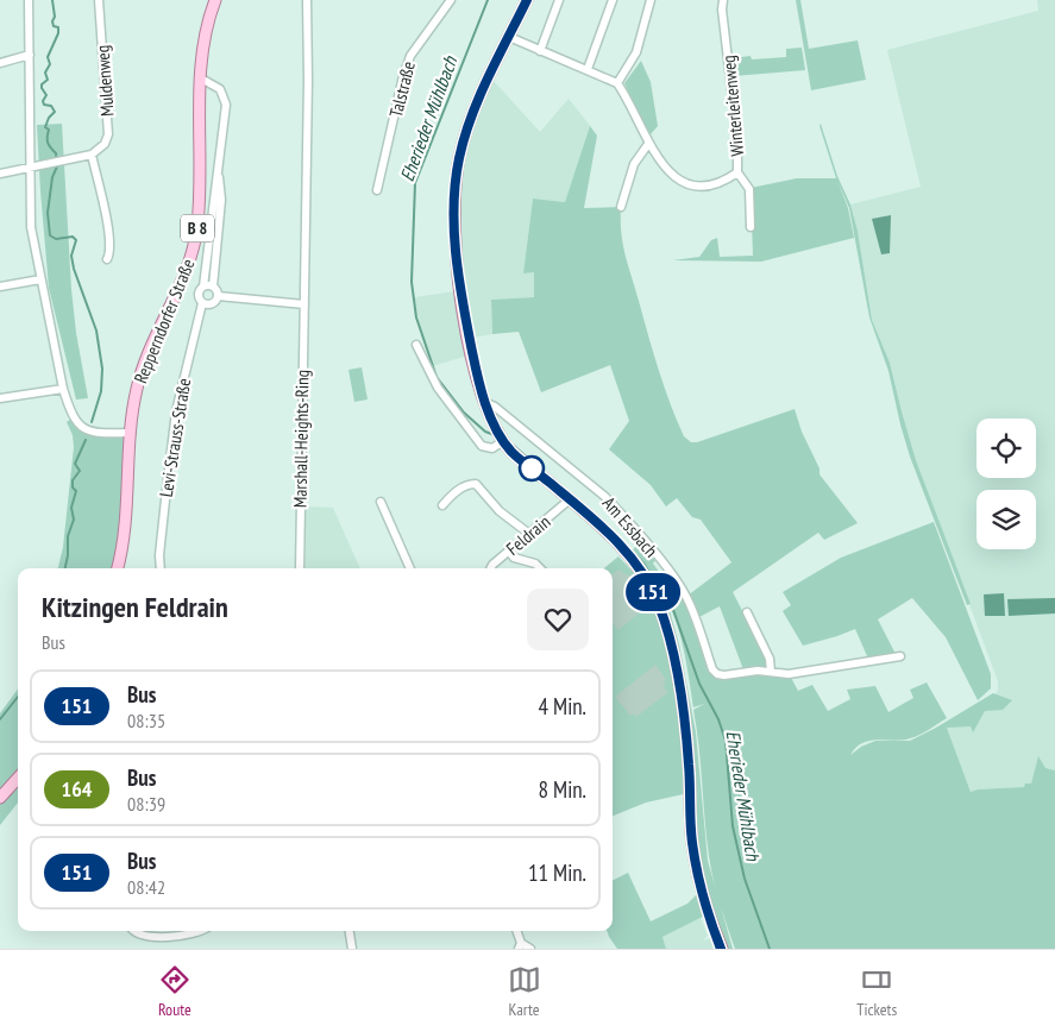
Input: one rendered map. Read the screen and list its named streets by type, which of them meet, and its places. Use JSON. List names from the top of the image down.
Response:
{
  "streets": {
    "main road": ["B 8", "Repperndorfer Straße"],
    "street": [
      "Muldenweg",
      "Talstraße",
      "Winterleitenweg",
      "Levi-Strauss-Straße",
      "Marshall-Heights-Ring",
      "Am Essbach",
      "Feldrain"
    ]
  },
  "crossings": [
    ["Repperndorfer Straße", "Levi-Strauss-Straße"]
  ],
  "water": ["Eherieder Mühlbach"],
  "lines": ["bus line 151"],
  "page": {
    "on_map": "151",
    "heading": ["Kitzingen Feldrain", "Bus"],
    "list": [
      {
        "mark": "151",
        "name": "Bus",
        "note": "08:35",
        "value": "4 Min."
      },
      {
        "mark": "164",
        "name": "Bus",
        "note": "08:39",
        "value": "8 Min."
      },
      {
        "mark": "151",
        "name": "Bus",
        "note": "08:42",
        "value": "11 Min."
      }
    ],
    "tabs": ["Route", "Karte", "Tickets"]
  }
}
